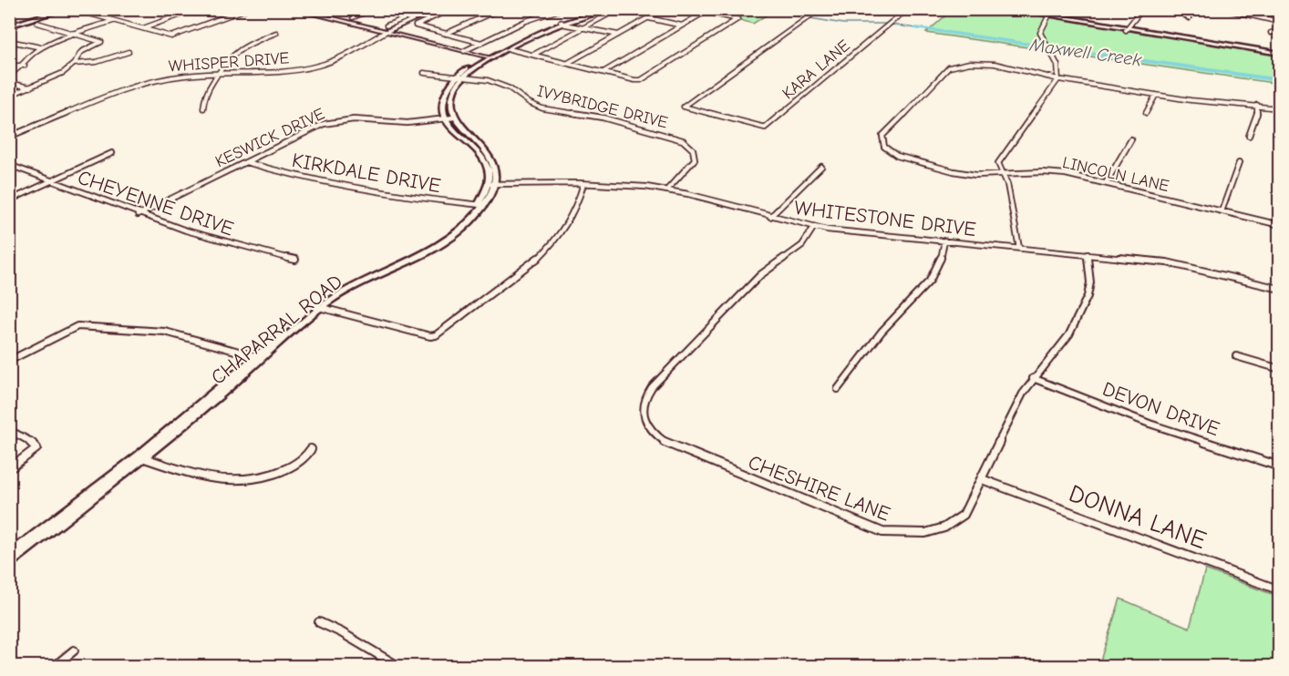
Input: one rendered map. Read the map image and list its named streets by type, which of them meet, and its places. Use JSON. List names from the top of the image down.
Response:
{
  "streets": {
    "main road": ["CHAPARRAL ROAD"],
    "street": [
      "WHISPER DRIVE",
      "KARA LANE",
      "IVYBRIDGE DRIVE",
      "KESWICK DRIVE",
      "KIRKDALE DRIVE",
      "LINCOLN LANE",
      "CHEYENNE DRIVE",
      "WHITESTONE DRIVE",
      "DEVON DRIVE",
      "CHESHIRE LANE",
      "DONNA LANE"
    ]
  },
  "crossings": [
    ["IVYBRIDGE DRIVE", "WHITESTONE DRIVE"],
    ["KESWICK DRIVE", "KIRKDALE DRIVE"],
    ["KESWICK DRIVE", "CHEYENNE DRIVE"],
    ["KIRKDALE DRIVE", "CHAPARRAL ROAD"],
    ["WHITESTONE DRIVE", "CHAPARRAL ROAD"],
    ["WHITESTONE DRIVE", "CHESHIRE LANE"],
    ["DEVON DRIVE", "CHESHIRE LANE"],
    ["CHESHIRE LANE", "DONNA LANE"]
  ],
  "water": ["Maxwell Creek"]
}
